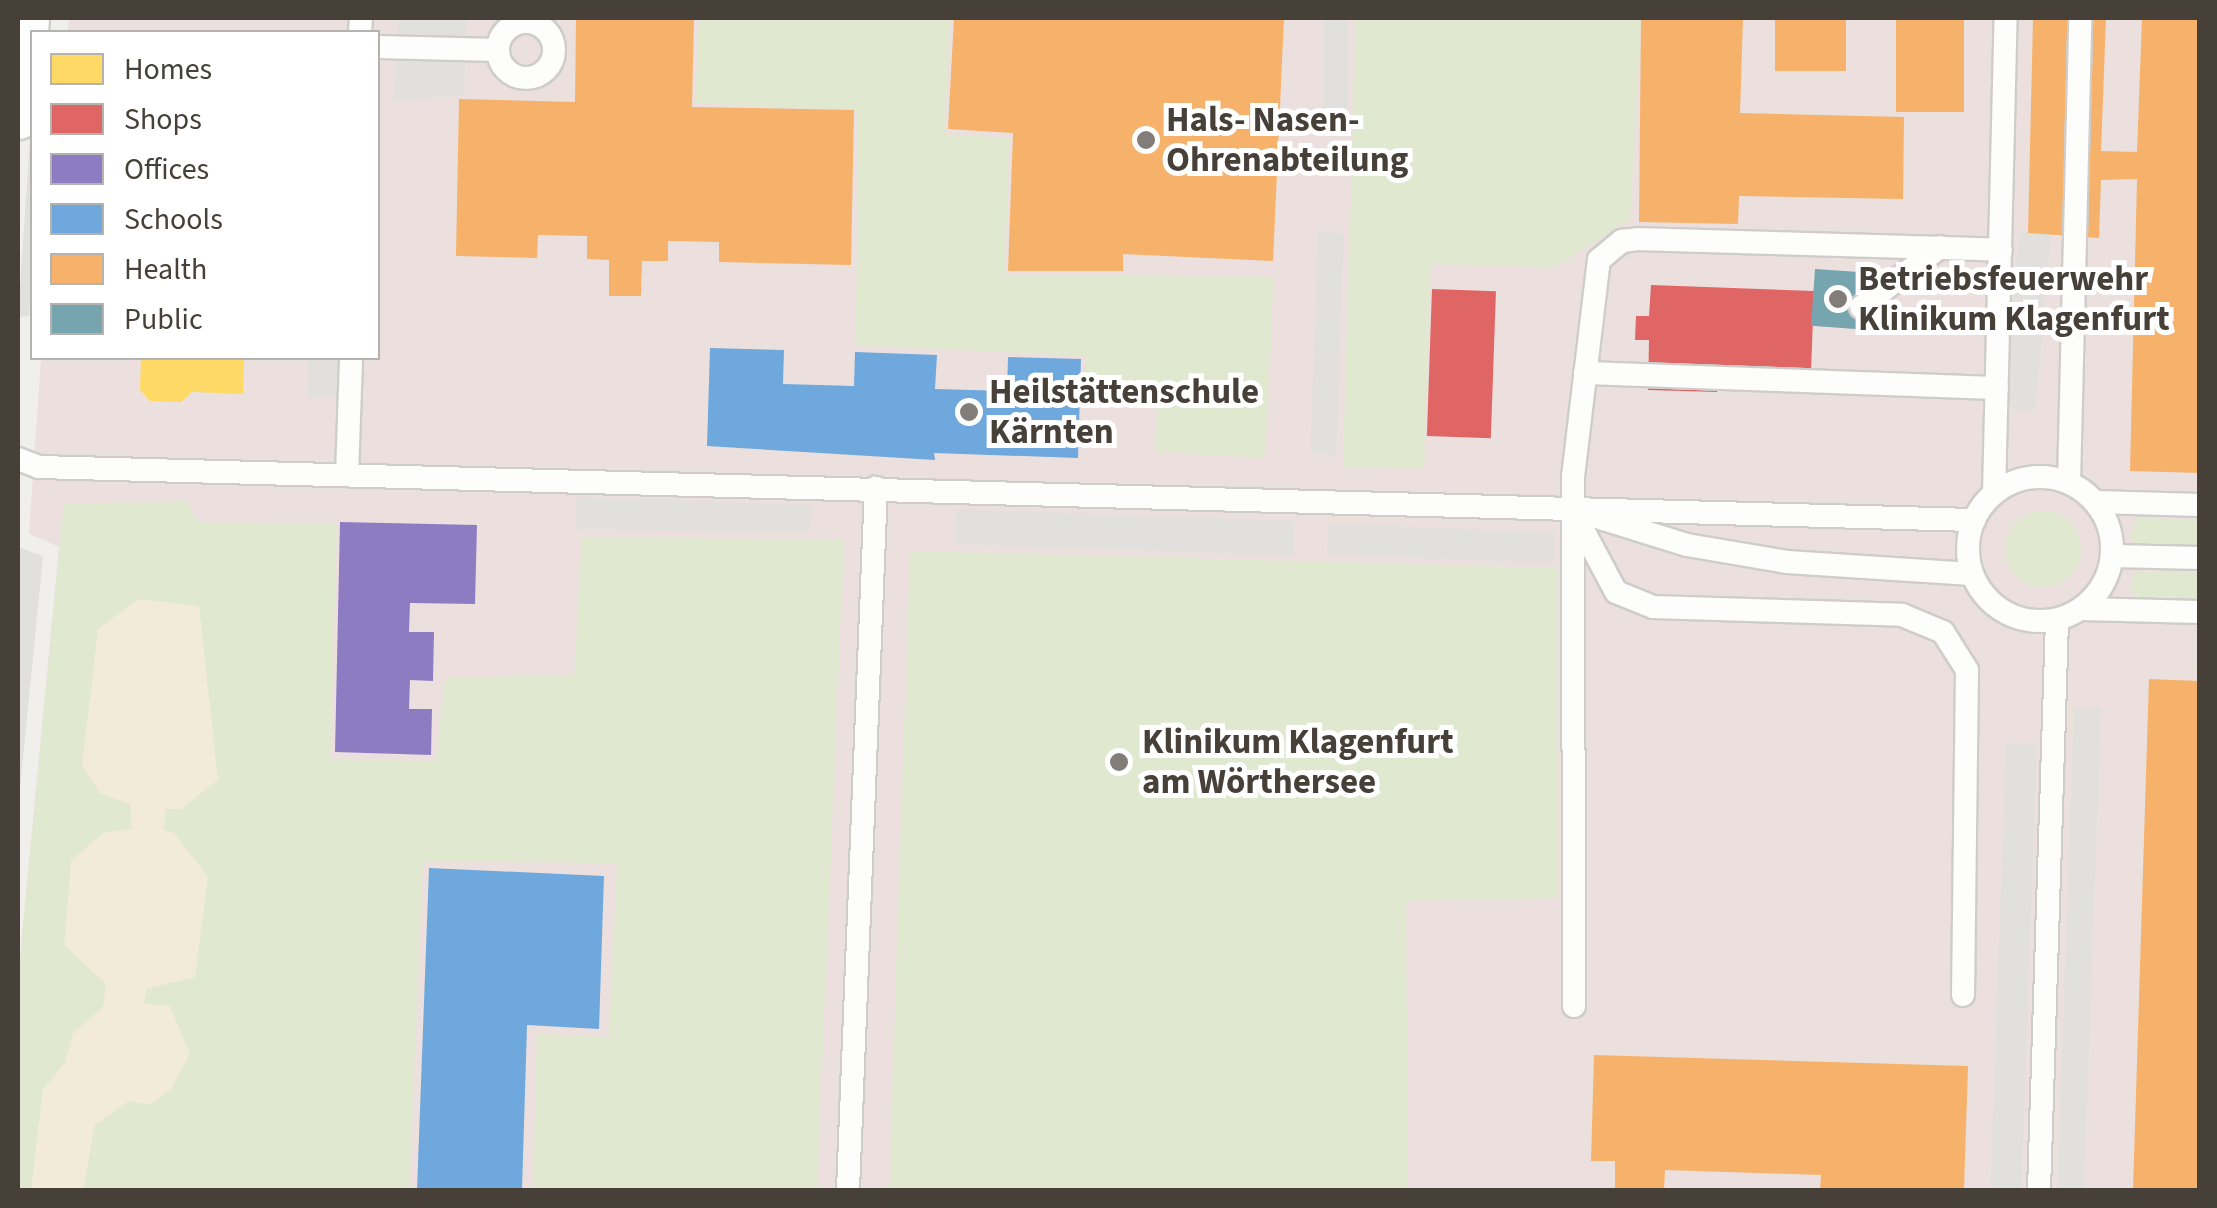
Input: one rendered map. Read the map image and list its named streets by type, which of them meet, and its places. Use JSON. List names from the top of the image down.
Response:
{
  "places": [
    "Hals- Nasen- Ohrenabteilung",
    "Betriebsfeuerwehr Klinikum Klagenfurt",
    "Heilstättenschule Kärnten",
    "Klinikum Klagenfurt am Wörthersee"
  ],
  "legend": [
    "Homes",
    "Shops",
    "Offices",
    "Schools",
    "Health",
    "Public"
  ]
}
